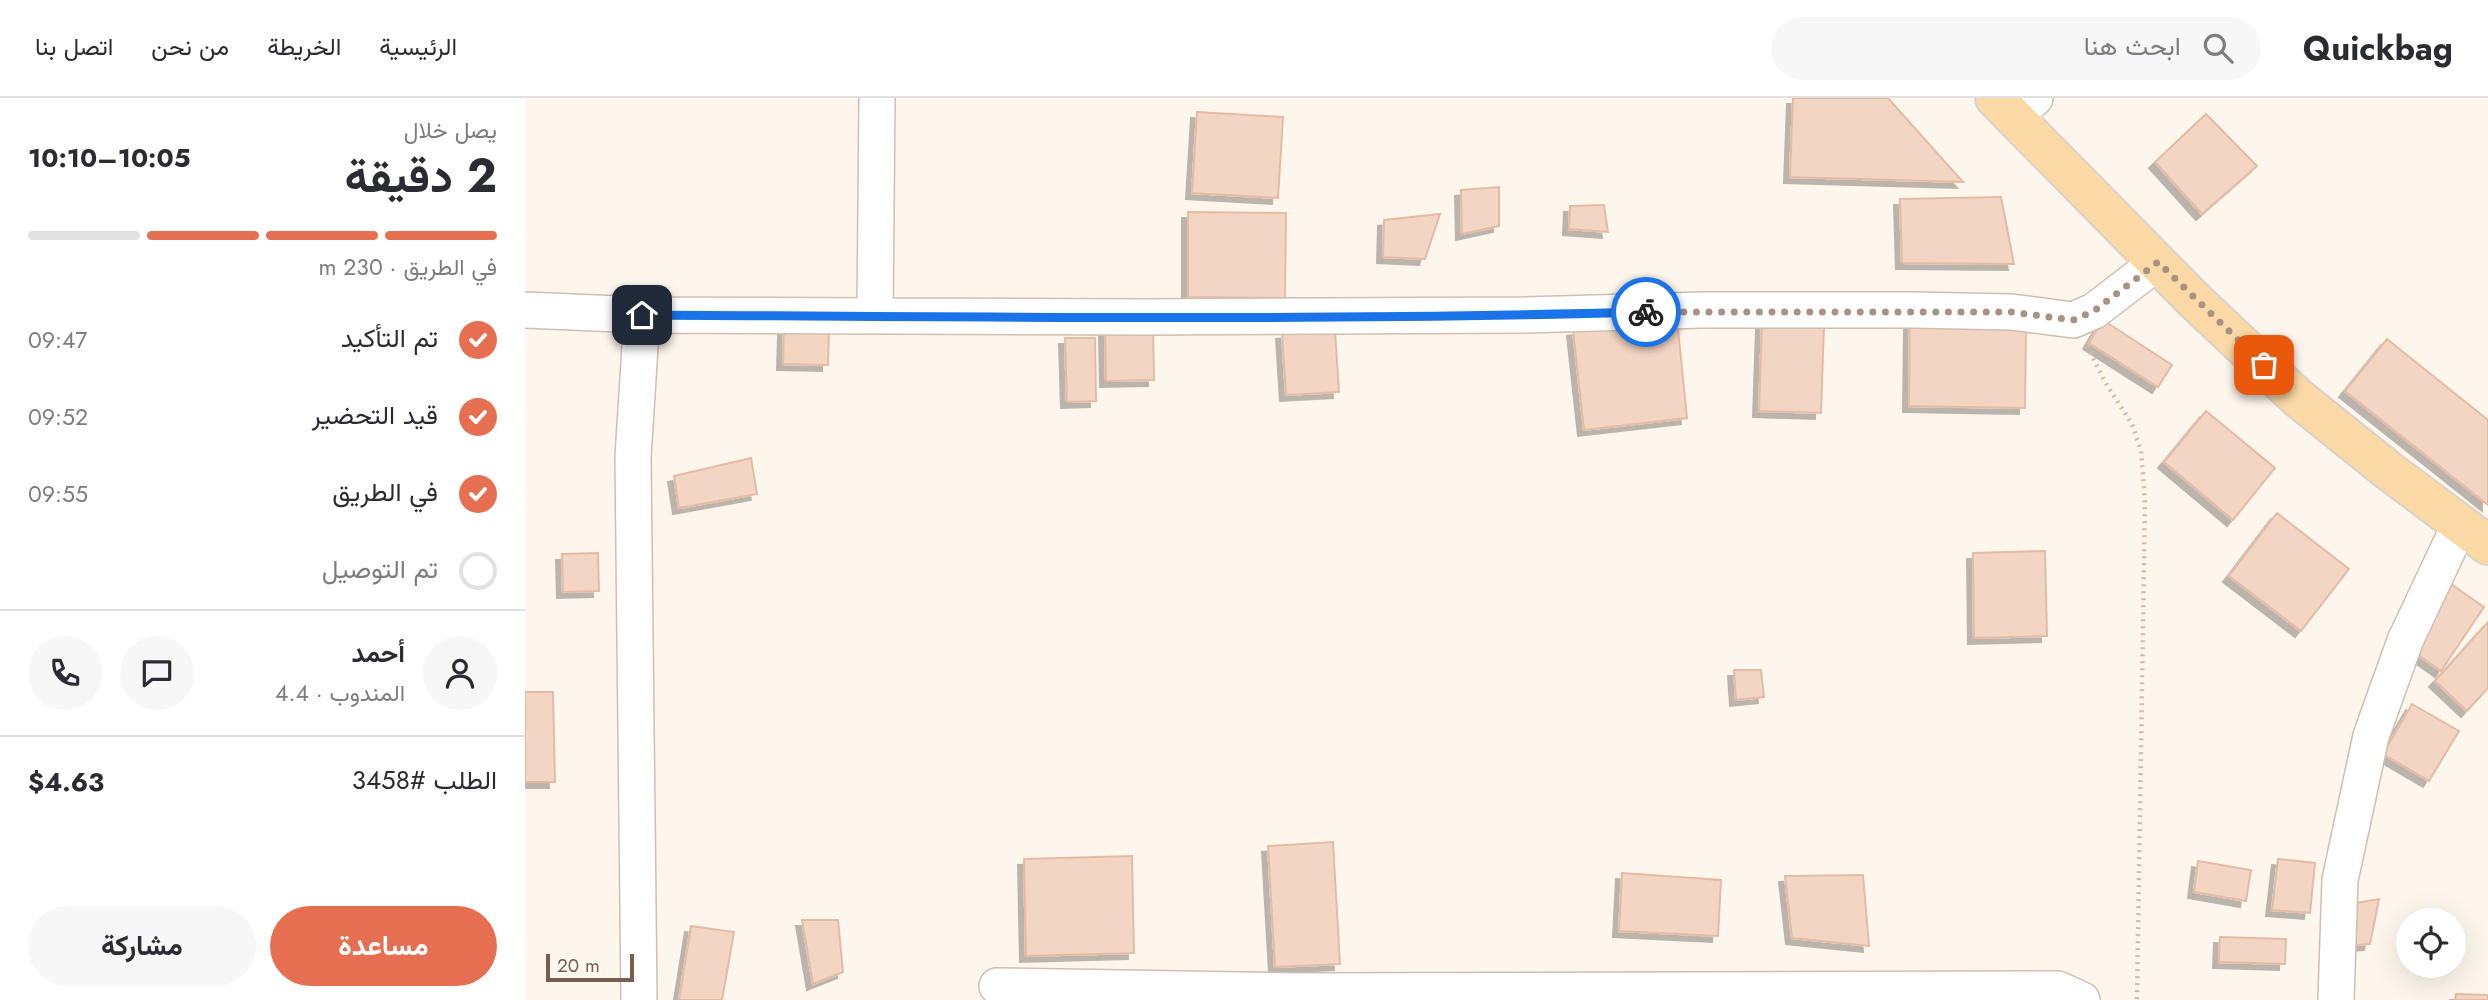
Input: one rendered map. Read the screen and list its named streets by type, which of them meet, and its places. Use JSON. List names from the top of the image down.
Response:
{
  "scale_bar": "20 m",
  "page": {
    "header": "Quickbag",
    "search": "ابحث هنا",
    "nav": [
      "الرئيسية",
      "الخريطة",
      "من نحن",
      "اتصل بنا"
    ],
    "heading": ["2 دقيقة", "يصل خلال", "10:05–10:10"],
    "panel": [
      "أحمد",
      "المندوب · 4.4",
      "الطلب #3458",
      "$4.63"
    ],
    "bar": "في الطريق · 230 m",
    "list": [
      ["تم التأكيد", "09:47"],
      ["قيد التحضير", "09:52"],
      ["في الطريق", "09:55"],
      "تم التوصيل"
    ],
    "buttons": ["مساعدة", "مشاركة"],
    "scale": "20 m"
  }
}
